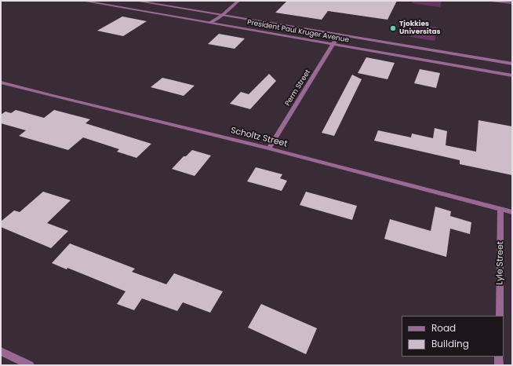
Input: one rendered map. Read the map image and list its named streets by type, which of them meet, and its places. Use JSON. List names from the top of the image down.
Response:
{
  "streets": {
    "street": [
      "President Paul Kruger Avenue",
      "Perm Street",
      "Scholtz Street",
      "Lyle Street"
    ]
  },
  "crossings": [
    ["President Paul Kruger Avenue", "Perm Street"],
    ["Perm Street", "Scholtz Street"],
    ["Scholtz Street", "Lyle Street"]
  ],
  "places": ["Tjokkies Universitas"],
  "legend": ["Road", "Building"]
}
